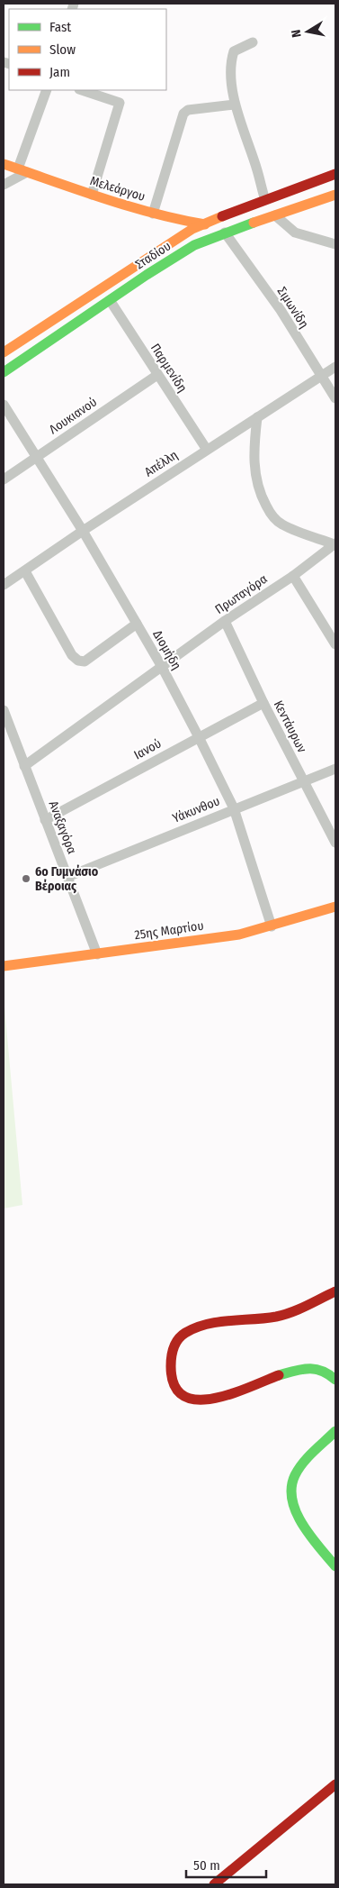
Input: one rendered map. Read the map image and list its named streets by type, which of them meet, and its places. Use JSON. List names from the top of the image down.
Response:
{
  "streets": {
    "street": [
      "Μελεάργου",
      "Σταδίου",
      "Σιμωνίδη",
      "Παρμενίδη",
      "Λουκιανού",
      "Απέλλη",
      "Πρωταγόρα",
      "Διομήδη",
      "Κεντάυρων",
      "Ιανού",
      "Υάκυνθου",
      "Αναξαγόρα",
      "25ης Μαρτίου"
    ]
  },
  "crossings": [
    ["Μελεάργου", "Σταδίου"],
    ["Μελεάργου", "Σιμωνίδη"],
    ["Σταδίου", "Σιμωνίδη"],
    ["Σταδίου", "Παρμενίδη"],
    ["Σιμωνίδη", "Απέλλη"],
    ["Παρμενίδη", "Λουκιανού"],
    ["Παρμενίδη", "Απέλλη"],
    ["Λουκιανού", "Διομήδη"],
    ["Απέλλη", "Διομήδη"],
    ["Πρωταγόρα", "Διομήδη"],
    ["Πρωταγόρα", "Κεντάυρων"],
    ["Πρωταγόρα", "Αναξαγόρα"],
    ["Διομήδη", "Ιανού"],
    ["Διομήδη", "Υάκυνθου"],
    ["Διομήδη", "25ης Μαρτίου"],
    ["Κεντάυρων", "Ιανού"],
    ["Κεντάυρων", "Υάκυνθου"],
    ["Ιανού", "Αναξαγόρα"],
    ["Υάκυνθου", "Αναξαγόρα"],
    ["Αναξαγόρα", "25ης Μαρτίου"]
  ],
  "places": ["6ο Γυμνάσιο Βέροιας"],
  "legend": ["Fast", "Slow", "Jam"],
  "scale_bar": "50 m",
  "north": "left"
}
